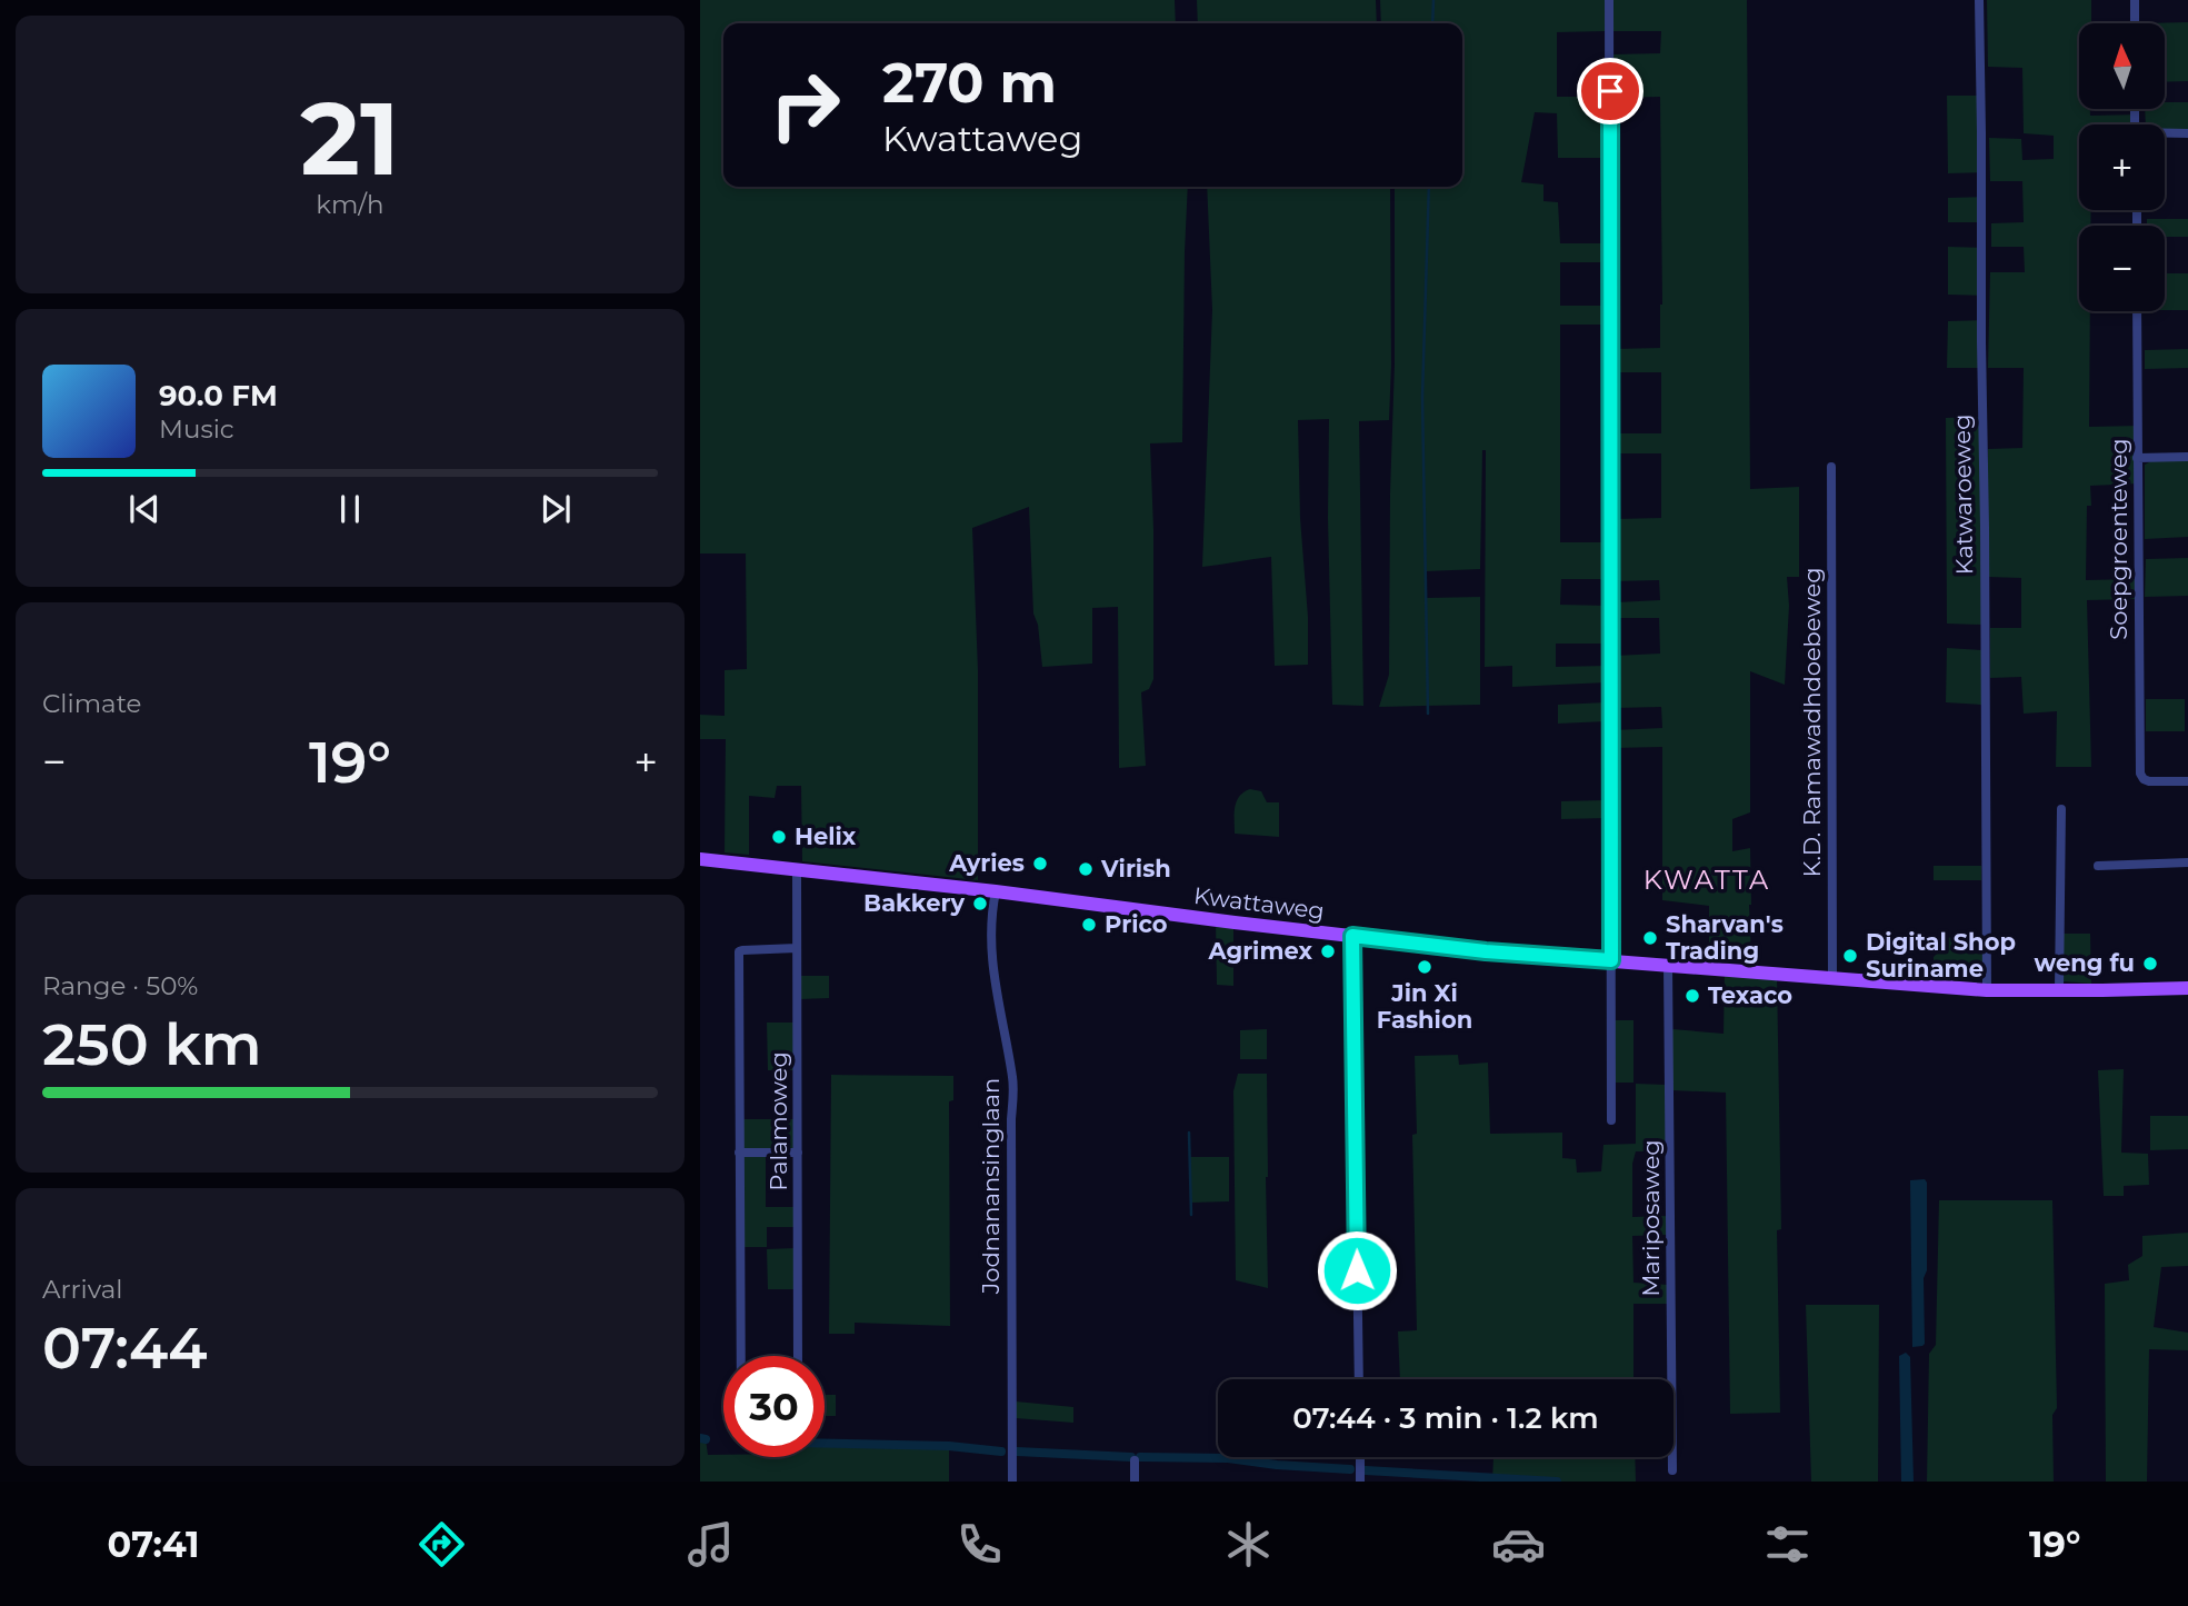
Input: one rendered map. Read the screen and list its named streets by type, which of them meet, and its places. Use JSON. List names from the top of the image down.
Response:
{
  "streets": {
    "main road": ["Kwattaweg"],
    "street": [
      "Katwaroeweg",
      "Soepgroenteweg",
      "K.D. Ramawadhdoebeweg",
      "Palamoweg",
      "Jodnanansinglaan",
      "Mariposaweg"
    ]
  },
  "crossings": [
    ["Katwaroeweg", "Kwattaweg"],
    ["K.D. Ramawadhdoebeweg", "Kwattaweg"],
    ["Kwattaweg", "Palamoweg"],
    ["Kwattaweg", "Jodnanansinglaan"],
    ["Kwattaweg", "Mariposaweg"]
  ],
  "districts": ["KWATTA"],
  "places": [
    "Helix",
    "Ayries",
    "Virish",
    "Bakkery",
    "Prico",
    "Sharvan's Trading",
    "Agrimex",
    "Digital Shop Suriname",
    "weng fu",
    "Jin Xi Fashion",
    "Texaco"
  ],
  "north": "top",
  "page": {
    "tile": [
      ["21", "km/h"],
      "Climate",
      ["Range · 50%", "250 km"],
      ["Arrival", "07:44"]
    ],
    "map_buttons": ["+", "−"],
    "turn": ["270 m", "Kwattaweg"],
    "song": ["90.0 FM", "Music"],
    "heat": ["−", "19°", "+"],
    "limit": "30",
    "trip": "07:44 · 3 min · 1.2 km",
    "tabs": ["07:41", "19°"]
  }
}
